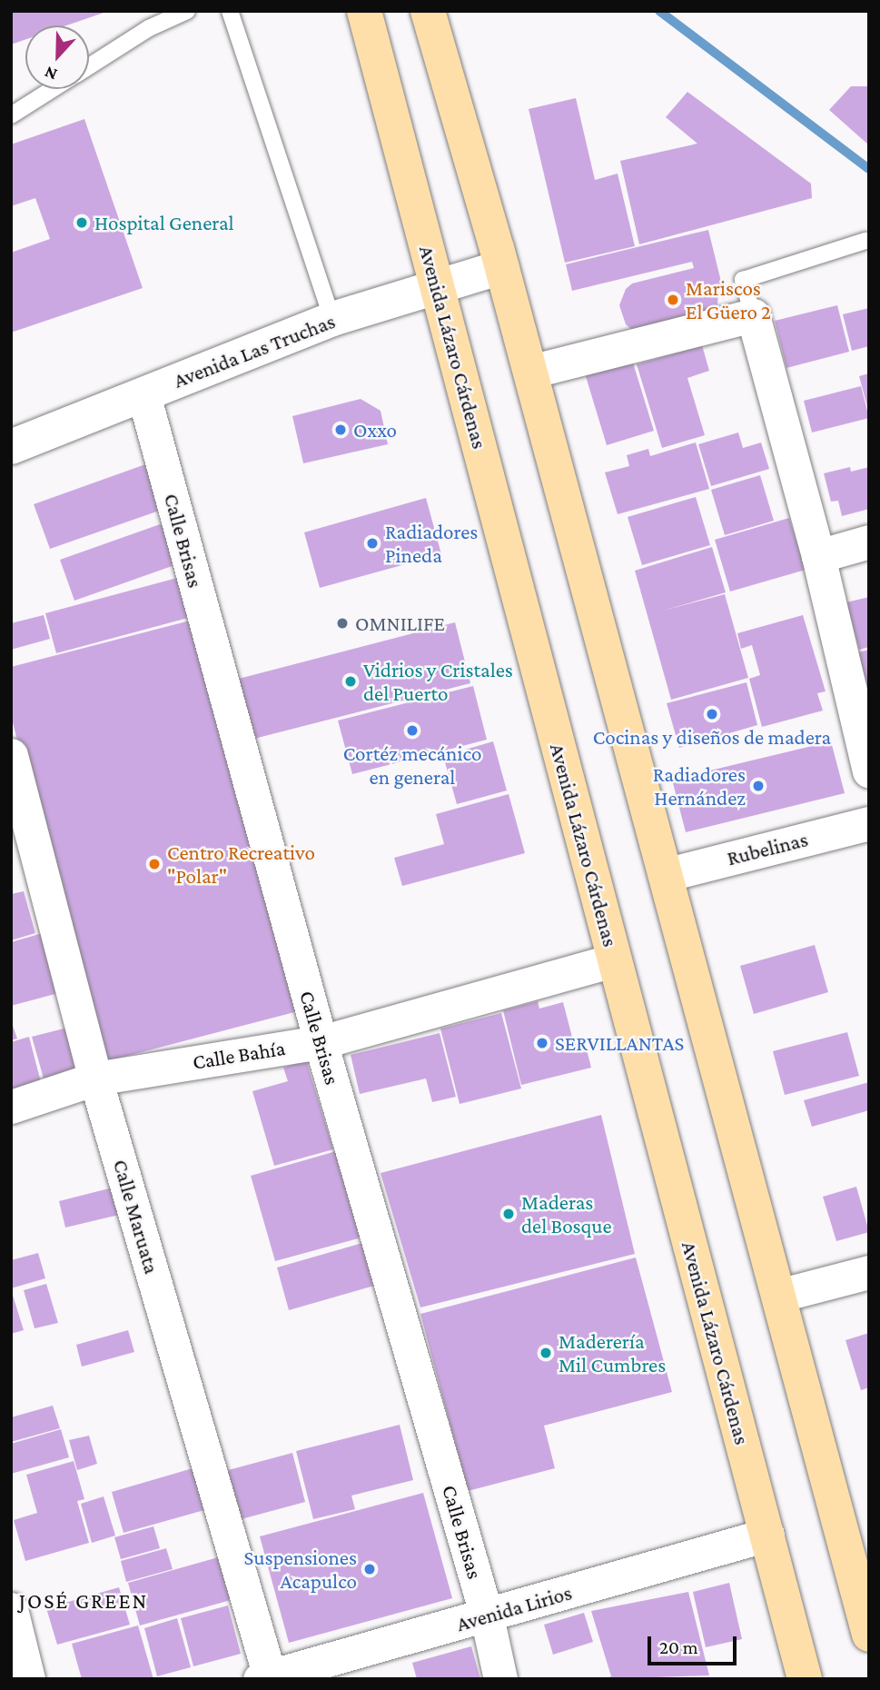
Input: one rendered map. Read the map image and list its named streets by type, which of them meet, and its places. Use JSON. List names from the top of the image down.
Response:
{
  "streets": {
    "main road": ["Avenida Lázaro Cárdenas"],
    "street": [
      "Avenida Las Truchas",
      "Calle Brisas",
      "Rubelinas",
      "Calle Bahía",
      "Calle Maruata",
      "Avenida Lirios"
    ]
  },
  "crossings": [
    ["Avenida Lázaro Cárdenas", "Avenida Las Truchas"],
    ["Avenida Lázaro Cárdenas", "Calle Bahía"],
    ["Avenida Lázaro Cárdenas", "Avenida Lirios"],
    ["Avenida Las Truchas", "Calle Brisas"],
    ["Calle Brisas", "Calle Bahía"],
    ["Calle Brisas", "Avenida Lirios"],
    ["Calle Bahía", "Calle Maruata"],
    ["Calle Maruata", "Avenida Lirios"]
  ],
  "districts": ["JOSÉ GREEN"],
  "places": [
    "Hospital General",
    "Mariscos El Güero 2",
    "Oxxo",
    "Radiadores Pineda",
    "OMNILIFE",
    "Vidrios y Cristales del Puerto",
    "Cocinas y diseños de madera",
    "Cortéz mecánico en general",
    "Radiadores Hernández",
    "Centro Recreativo \"Polar\"",
    "SERVILLANTAS",
    "Maderas del Bosque",
    "Maderería Mil Cumbres",
    "Suspensiones Acapulco"
  ],
  "scale_bar": "20 m",
  "north": "bottom"
}
